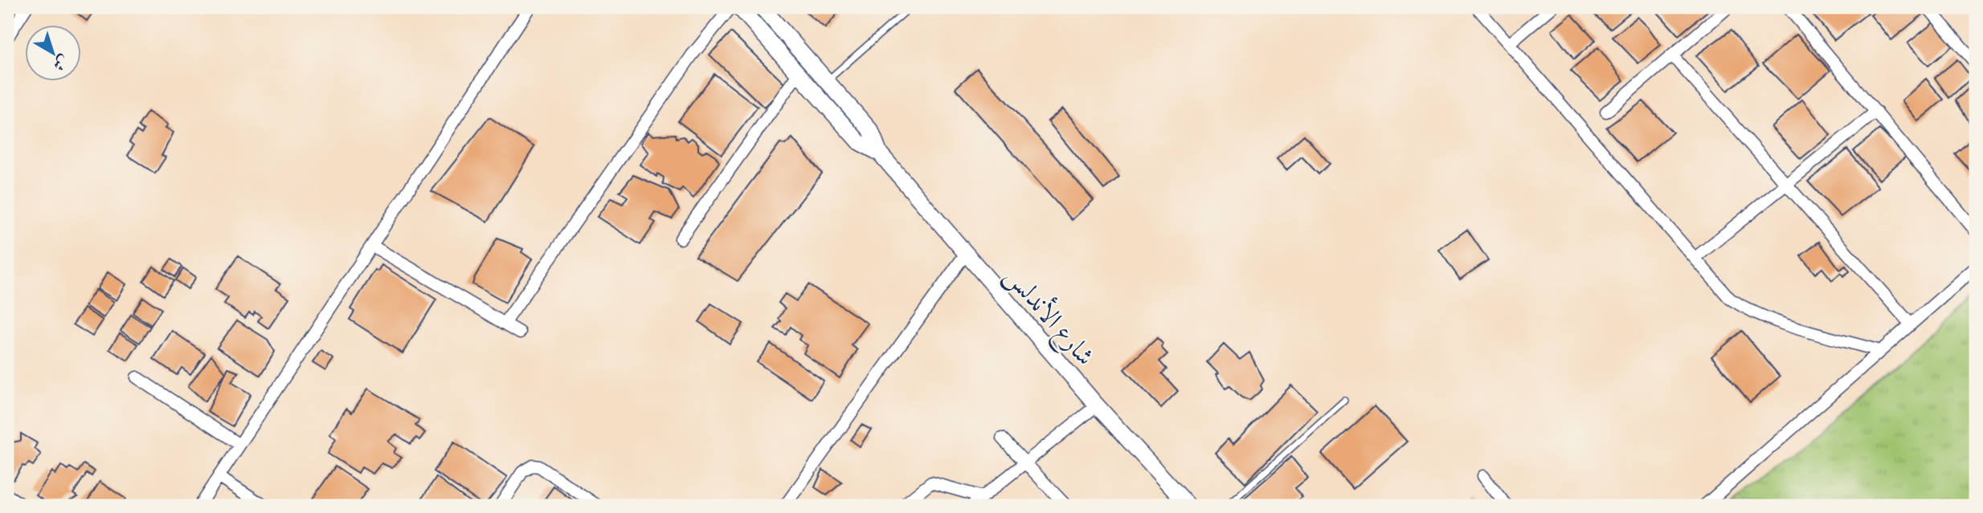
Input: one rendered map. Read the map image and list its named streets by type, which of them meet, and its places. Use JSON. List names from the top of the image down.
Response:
{
  "streets": {
    "main road": ["شارع الأندلس"]
  },
  "north": "bottom right"
}
